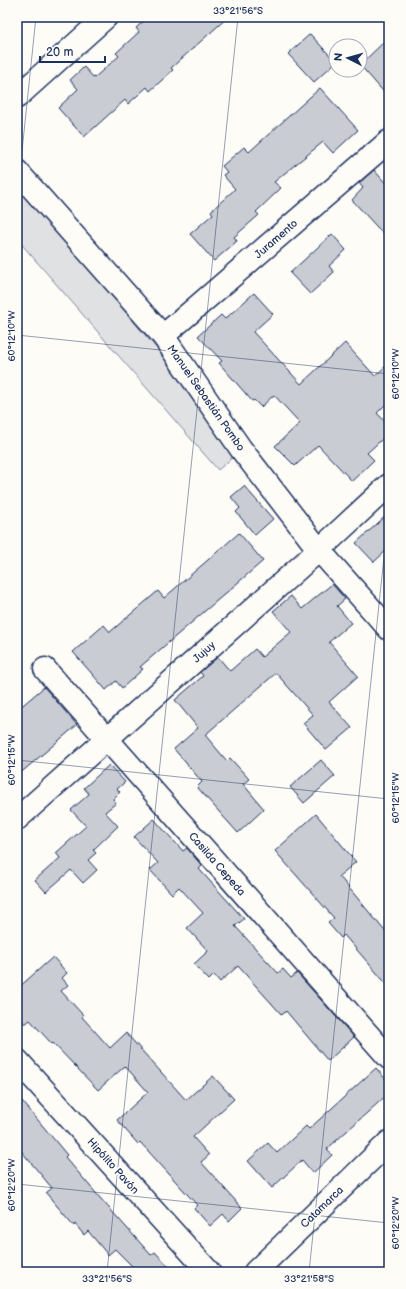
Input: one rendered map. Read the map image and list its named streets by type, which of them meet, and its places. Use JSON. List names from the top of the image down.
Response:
{
  "streets": {
    "street": [
      "Juramento",
      "Manuel Sebastián Pombo",
      "Jujuy",
      "Casilda Cepeda",
      "Hipólito Pavón",
      "Catamarca"
    ]
  },
  "crossings": [
    ["Juramento", "Manuel Sebastián Pombo"],
    ["Manuel Sebastián Pombo", "Jujuy"],
    ["Jujuy", "Casilda Cepeda"]
  ],
  "scale_bar": "20 m",
  "north": "left",
  "coordinates": [
    "33°21'56\"S",
    "60°12'10\"W",
    "60°12'15\"W",
    "60°12'20\"W",
    "33°21'58\"S"
  ]
}
